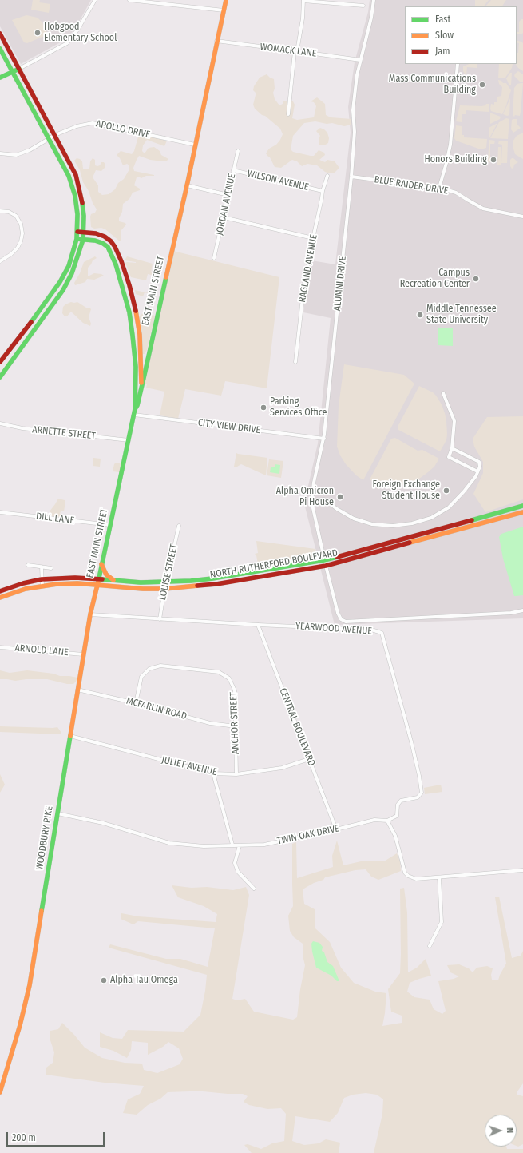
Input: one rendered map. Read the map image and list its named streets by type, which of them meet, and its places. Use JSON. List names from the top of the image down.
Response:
{
  "streets": {
    "main road": ["EAST MAIN STREET", "NORTH RUTHERFORD BOULEVARD", "WOODBURY PIKE"],
    "street": [
      "WOMACK LANE",
      "APOLLO DRIVE",
      "WILSON AVENUE",
      "BLUE RAIDER DRIVE",
      "JORDAN AVENUE",
      "RAGLAND AVENUE",
      "ALUMNI DRIVE",
      "CITY VIEW DRIVE",
      "ARNETTE STREET",
      "DILL LANE",
      "LOUISE STREET",
      "YEARWOOD AVENUE",
      "ARNOLD LANE",
      "MCFARLIN ROAD",
      "ANCHOR STREET",
      "CENTRAL BOULEVARD",
      "JULIET AVENUE",
      "TWIN OAK DRIVE"
    ]
  },
  "crossings": [
    ["WOMACK LANE", "ALUMNI DRIVE"],
    ["WOMACK LANE", "EAST MAIN STREET"],
    ["APOLLO DRIVE", "EAST MAIN STREET"],
    ["WILSON AVENUE", "JORDAN AVENUE"],
    ["WILSON AVENUE", "RAGLAND AVENUE"],
    ["BLUE RAIDER DRIVE", "ALUMNI DRIVE"],
    ["ALUMNI DRIVE", "CITY VIEW DRIVE"],
    ["ALUMNI DRIVE", "NORTH RUTHERFORD BOULEVARD"],
    ["EAST MAIN STREET", "CITY VIEW DRIVE"],
    ["EAST MAIN STREET", "ARNETTE STREET"],
    ["EAST MAIN STREET", "DILL LANE"],
    ["EAST MAIN STREET", "NORTH RUTHERFORD BOULEVARD"],
    ["EAST MAIN STREET", "WOODBURY PIKE"],
    ["NORTH RUTHERFORD BOULEVARD", "LOUISE STREET"],
    ["NORTH RUTHERFORD BOULEVARD", "WOODBURY PIKE"],
    ["LOUISE STREET", "YEARWOOD AVENUE"],
    ["YEARWOOD AVENUE", "CENTRAL BOULEVARD"],
    ["YEARWOOD AVENUE", "TWIN OAK DRIVE"],
    ["YEARWOOD AVENUE", "WOODBURY PIKE"],
    ["ARNOLD LANE", "WOODBURY PIKE"],
    ["MCFARLIN ROAD", "ANCHOR STREET"],
    ["MCFARLIN ROAD", "WOODBURY PIKE"],
    ["ANCHOR STREET", "JULIET AVENUE"],
    ["CENTRAL BOULEVARD", "JULIET AVENUE"],
    ["CENTRAL BOULEVARD", "TWIN OAK DRIVE"],
    ["JULIET AVENUE", "WOODBURY PIKE"],
    ["TWIN OAK DRIVE", "WOODBURY PIKE"]
  ],
  "places": [
    "Hobgood Elementary School",
    "Mass Communications Building",
    "Honors Building",
    "Campus Recreation Center",
    "Middle Tennessee State University",
    "Parking Services Office",
    "Foreign Exchange Student House",
    "Alpha Omicron Pi House",
    "Alpha Tau Omega"
  ],
  "legend": ["Fast", "Slow", "Jam"],
  "scale_bar": "200 m",
  "north": "right"
}
